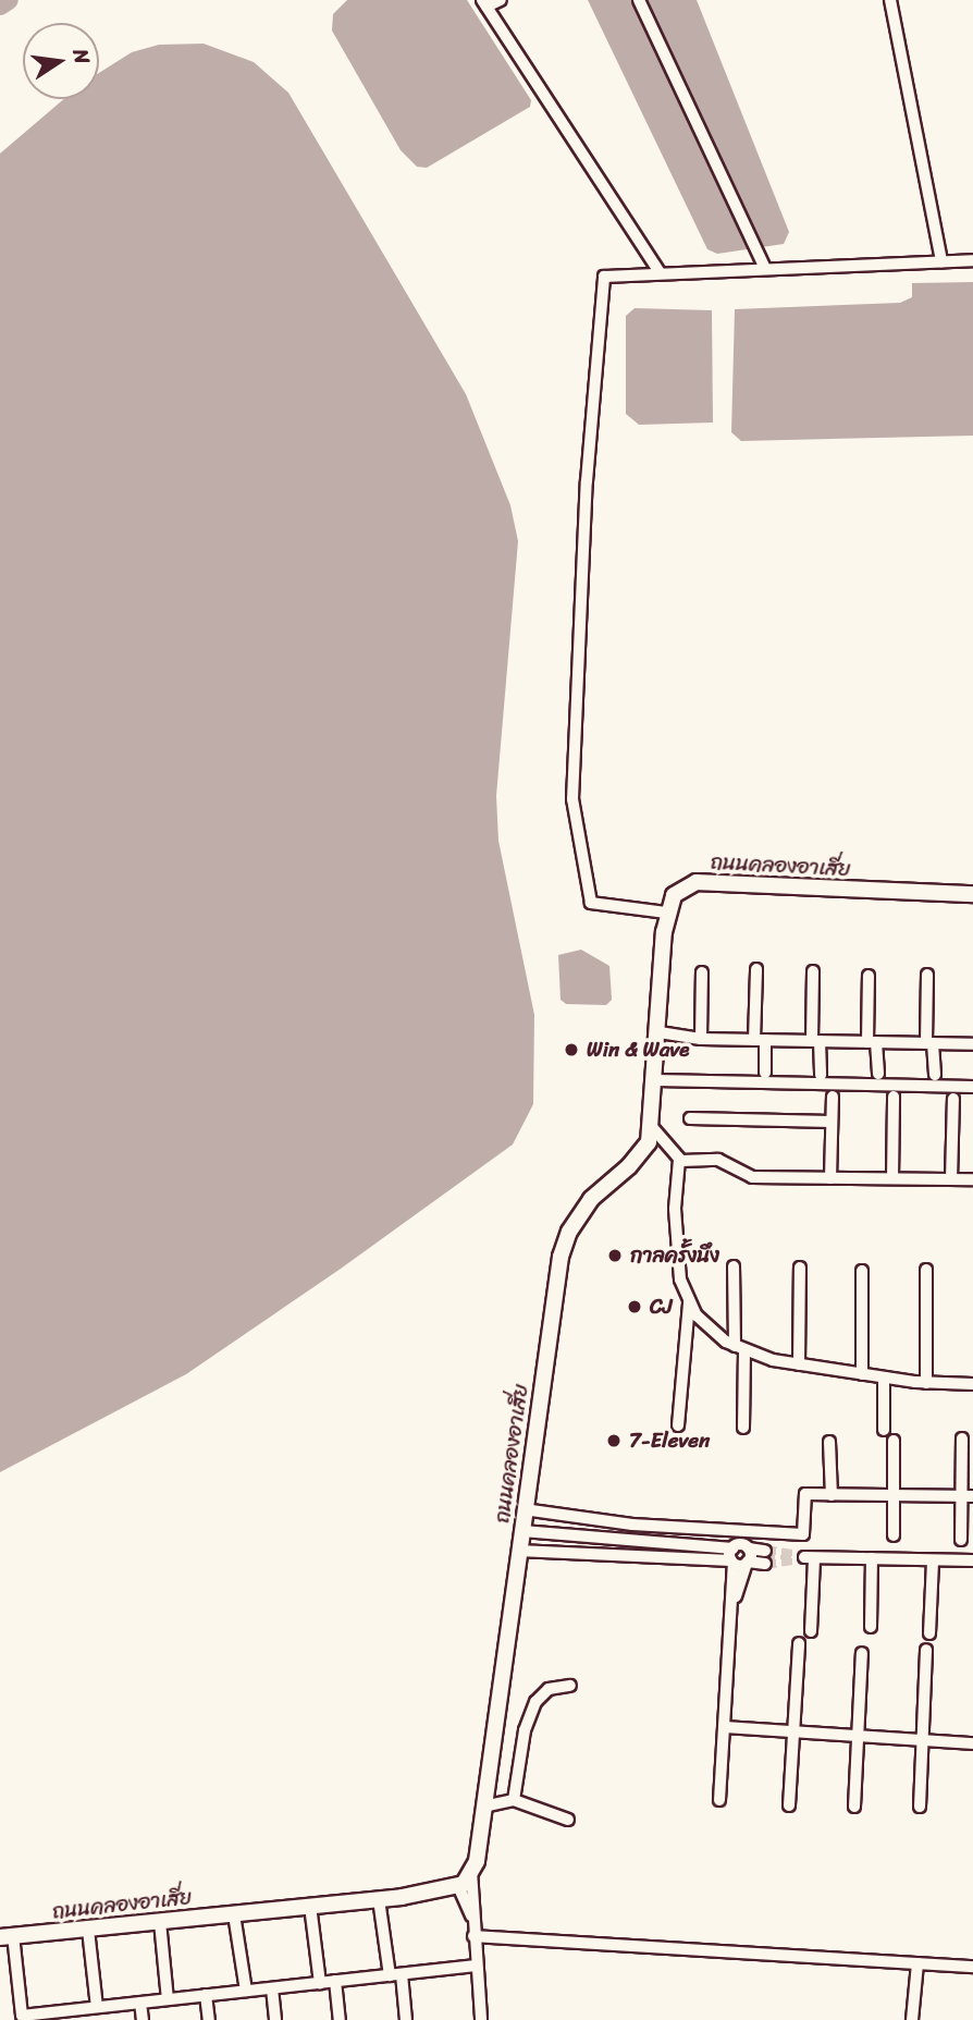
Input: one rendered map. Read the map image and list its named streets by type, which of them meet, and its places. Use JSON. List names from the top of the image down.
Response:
{
  "streets": {
    "street": ["ถนนคลองอาเสี่ย"]
  },
  "places": [
    "Win & Wave",
    "กาลครั้งนึง",
    "CJ",
    "7-Eleven"
  ],
  "north": "right"
}
